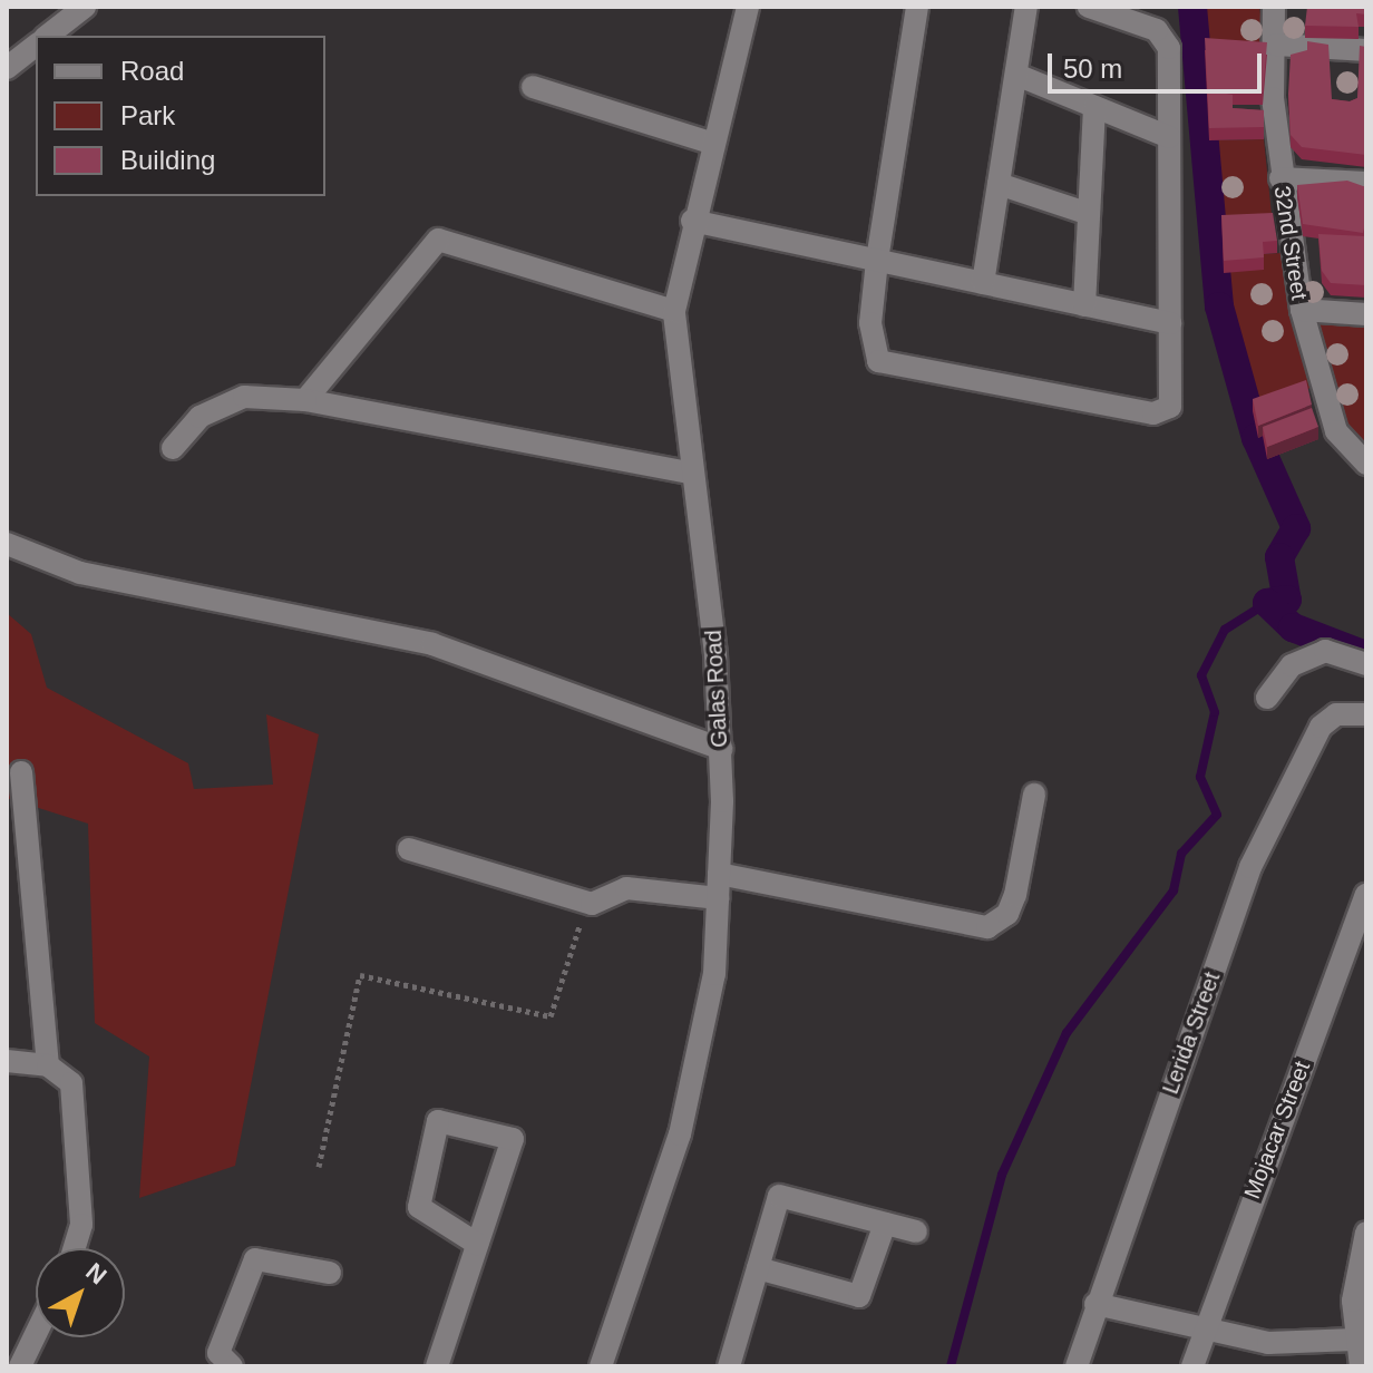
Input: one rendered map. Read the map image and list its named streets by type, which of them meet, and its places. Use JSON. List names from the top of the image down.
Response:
{
  "streets": {
    "street": [
      "32nd Street",
      "Galas Road",
      "Lerida Street",
      "Mojacar Street"
    ]
  },
  "legend": ["Road", "Park", "Building"],
  "scale_bar": "50 m",
  "north": "top right"
}
